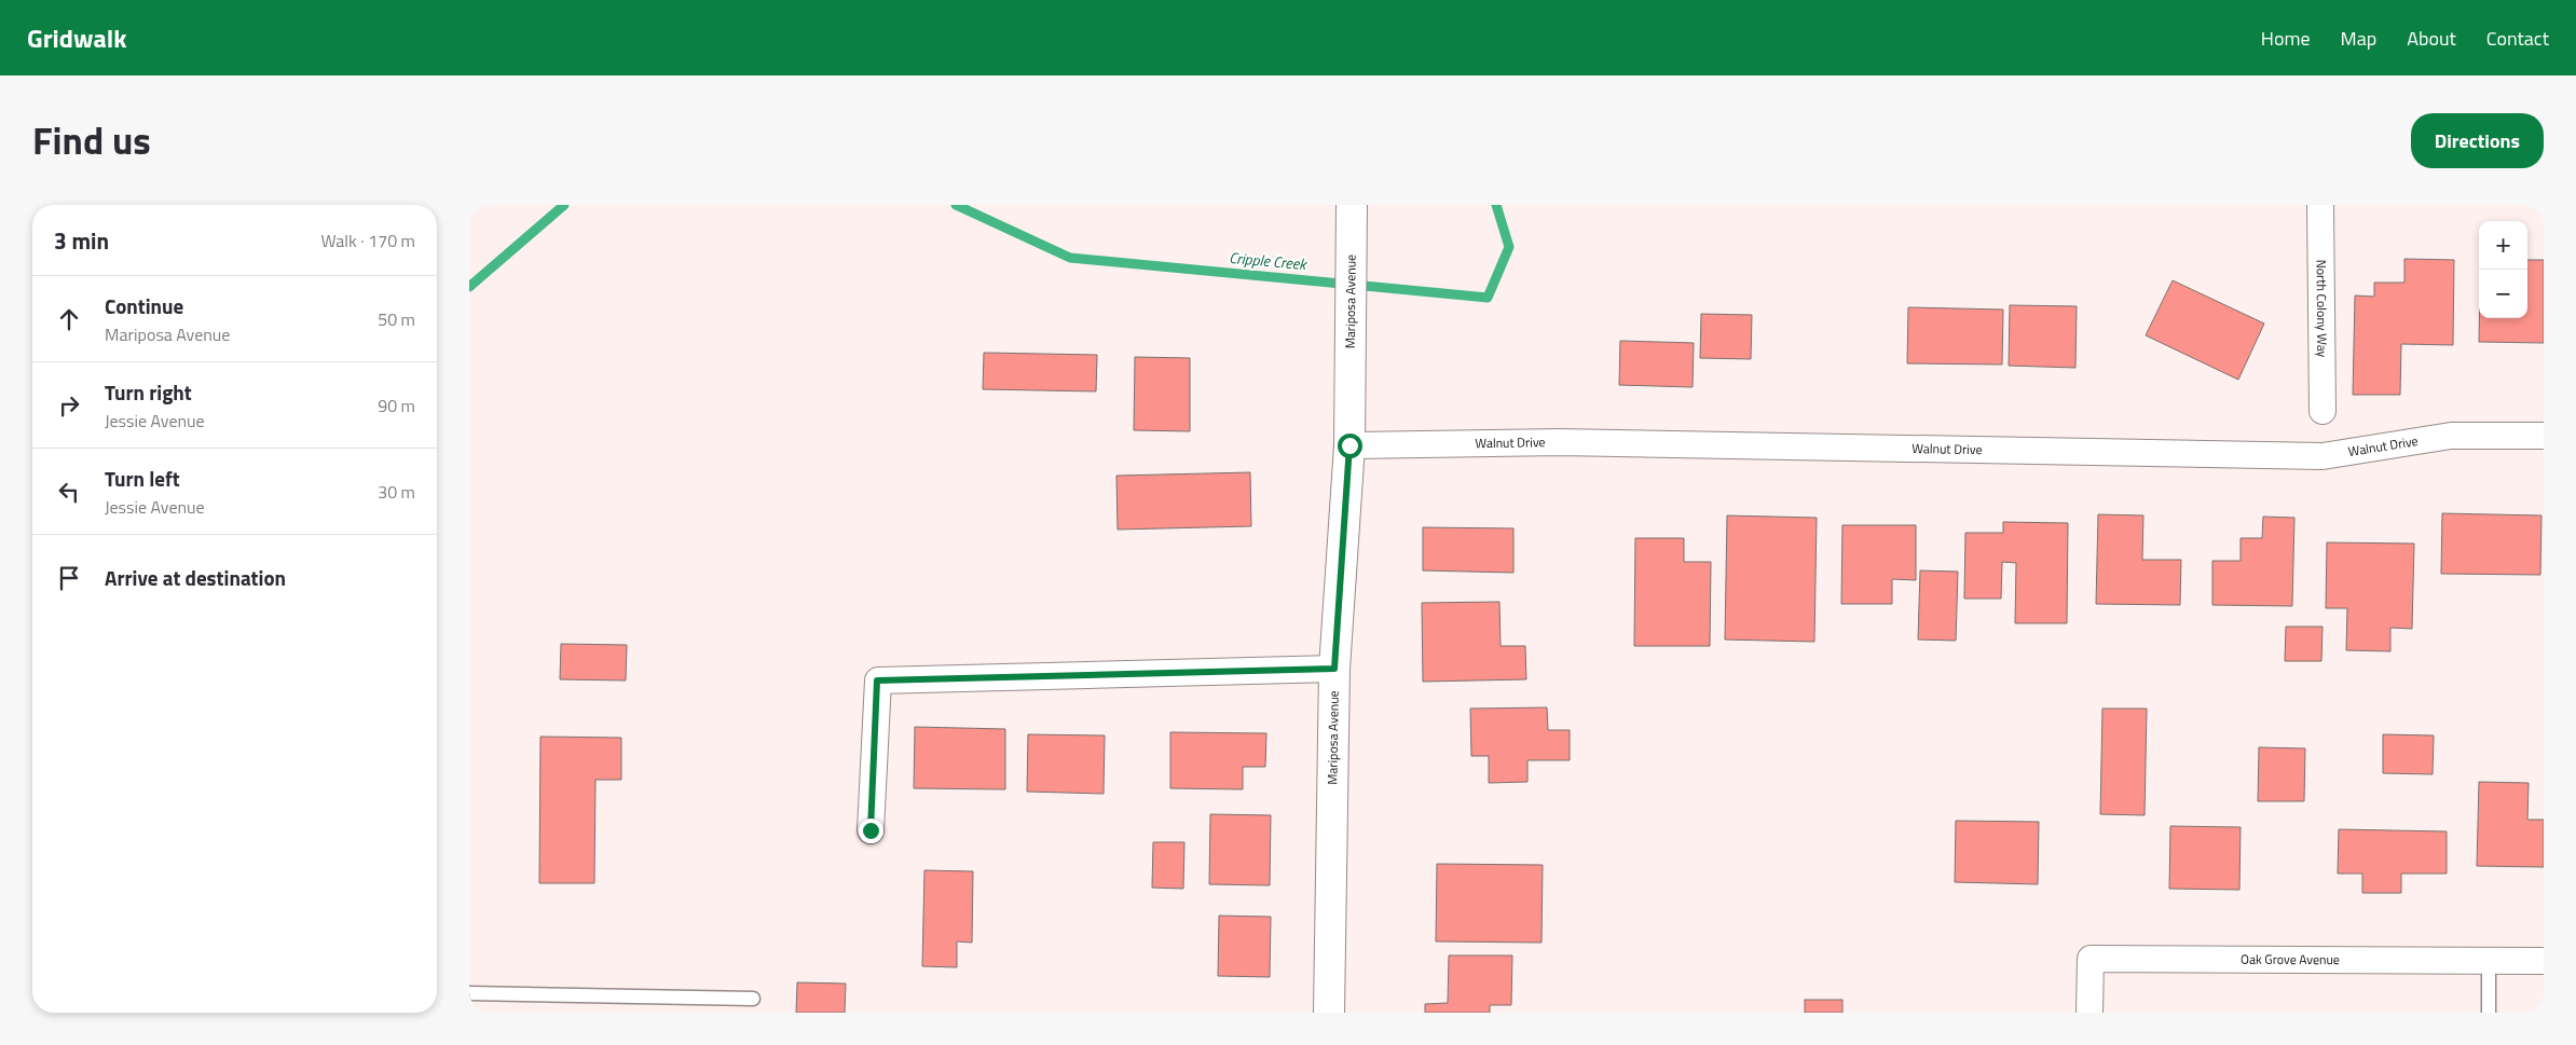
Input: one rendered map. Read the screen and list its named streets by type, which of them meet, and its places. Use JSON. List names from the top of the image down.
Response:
{
  "streets": {
    "street": [
      "Mariposa Avenue",
      "North Colony Way",
      "Walnut Drive",
      "Oak Grove Avenue"
    ]
  },
  "crossings": [
    ["Mariposa Avenue", "Walnut Drive"]
  ],
  "water": ["Cripple Creek"],
  "page": {
    "header": "Gridwalk",
    "nav": [
      "Home",
      "Map",
      "About",
      "Contact"
    ],
    "title": "Find us",
    "buttons": "Directions",
    "heading": ["3 min", "Walk · 170 m"],
    "map_buttons": ["+", "−"],
    "list": [
      ["Continue", "Mariposa Avenue", "50 m"],
      ["Turn right", "Jessie Avenue", "90 m"],
      ["Turn left", "Jessie Avenue", "30 m"],
      "Arrive at destination"
    ]
  }
}
